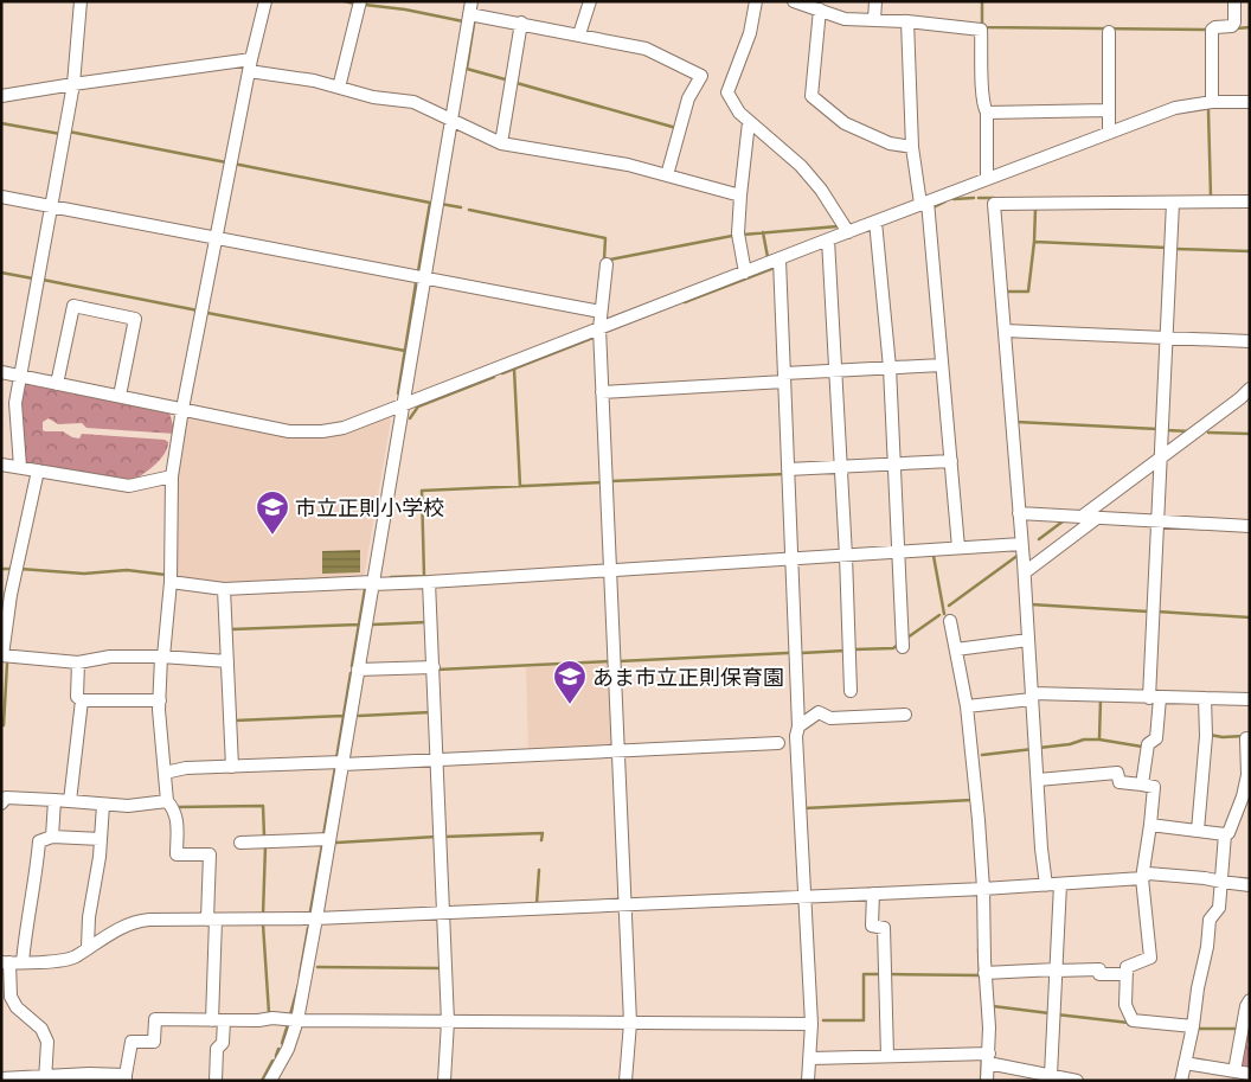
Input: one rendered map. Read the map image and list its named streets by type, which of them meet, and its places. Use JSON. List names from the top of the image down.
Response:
{
  "places": {
    "school or university": ["市立正則小学校", "あま市立正則保育園"]
  }
}
